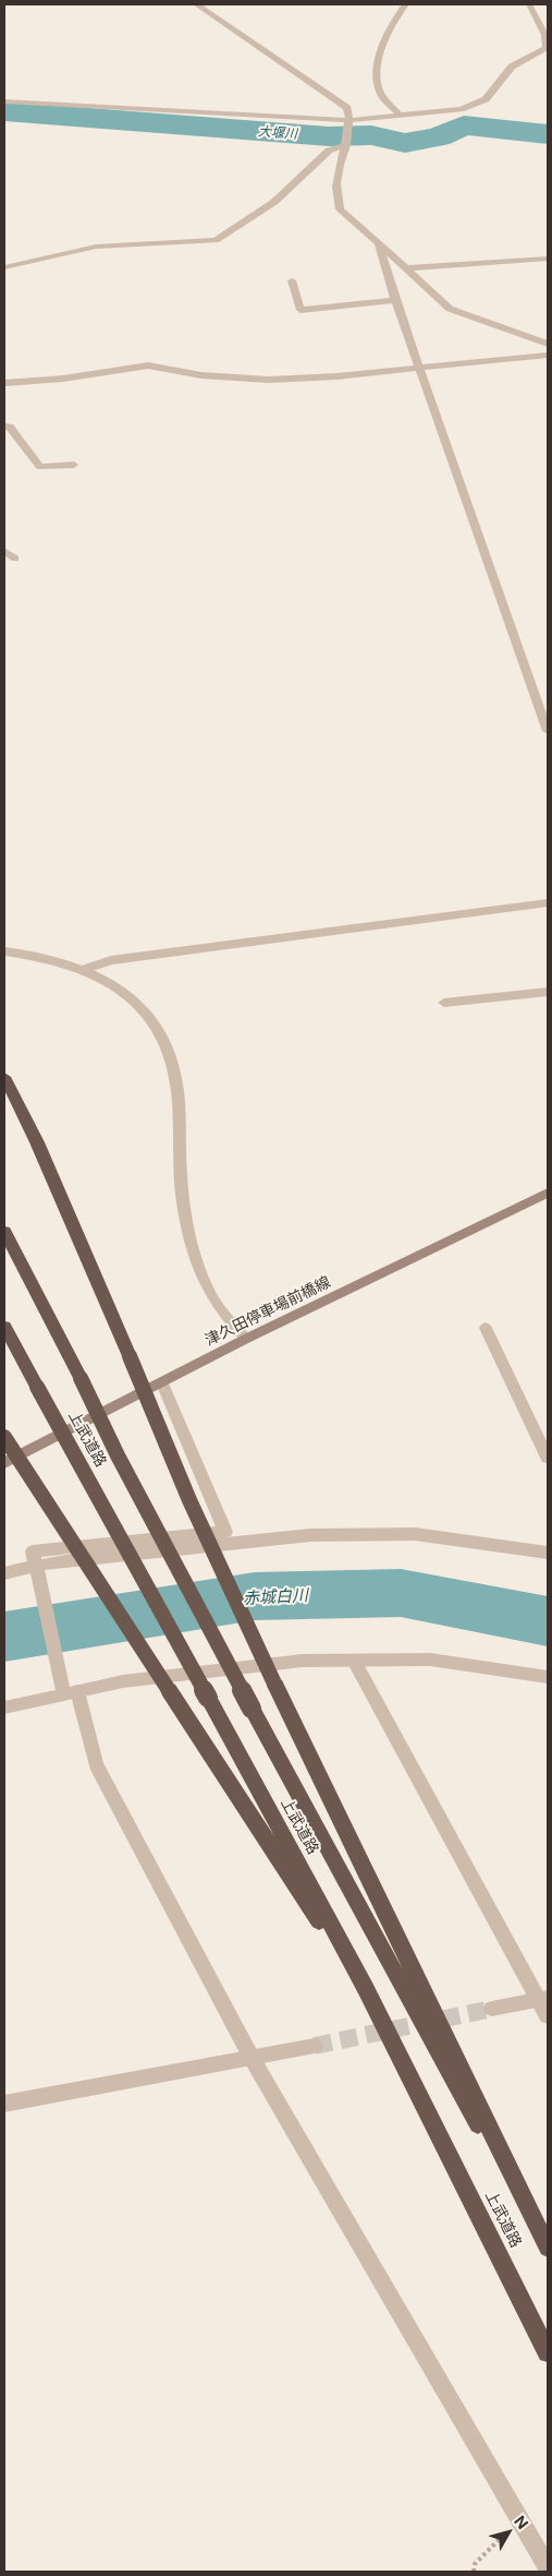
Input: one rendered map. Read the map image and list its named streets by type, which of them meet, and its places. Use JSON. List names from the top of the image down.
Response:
{
  "streets": {
    "highway": ["上武道路"],
    "main road": ["津久田停車場前橋線"]
  },
  "water": ["大堰川", "赤城白川"],
  "north": "top right"
}
